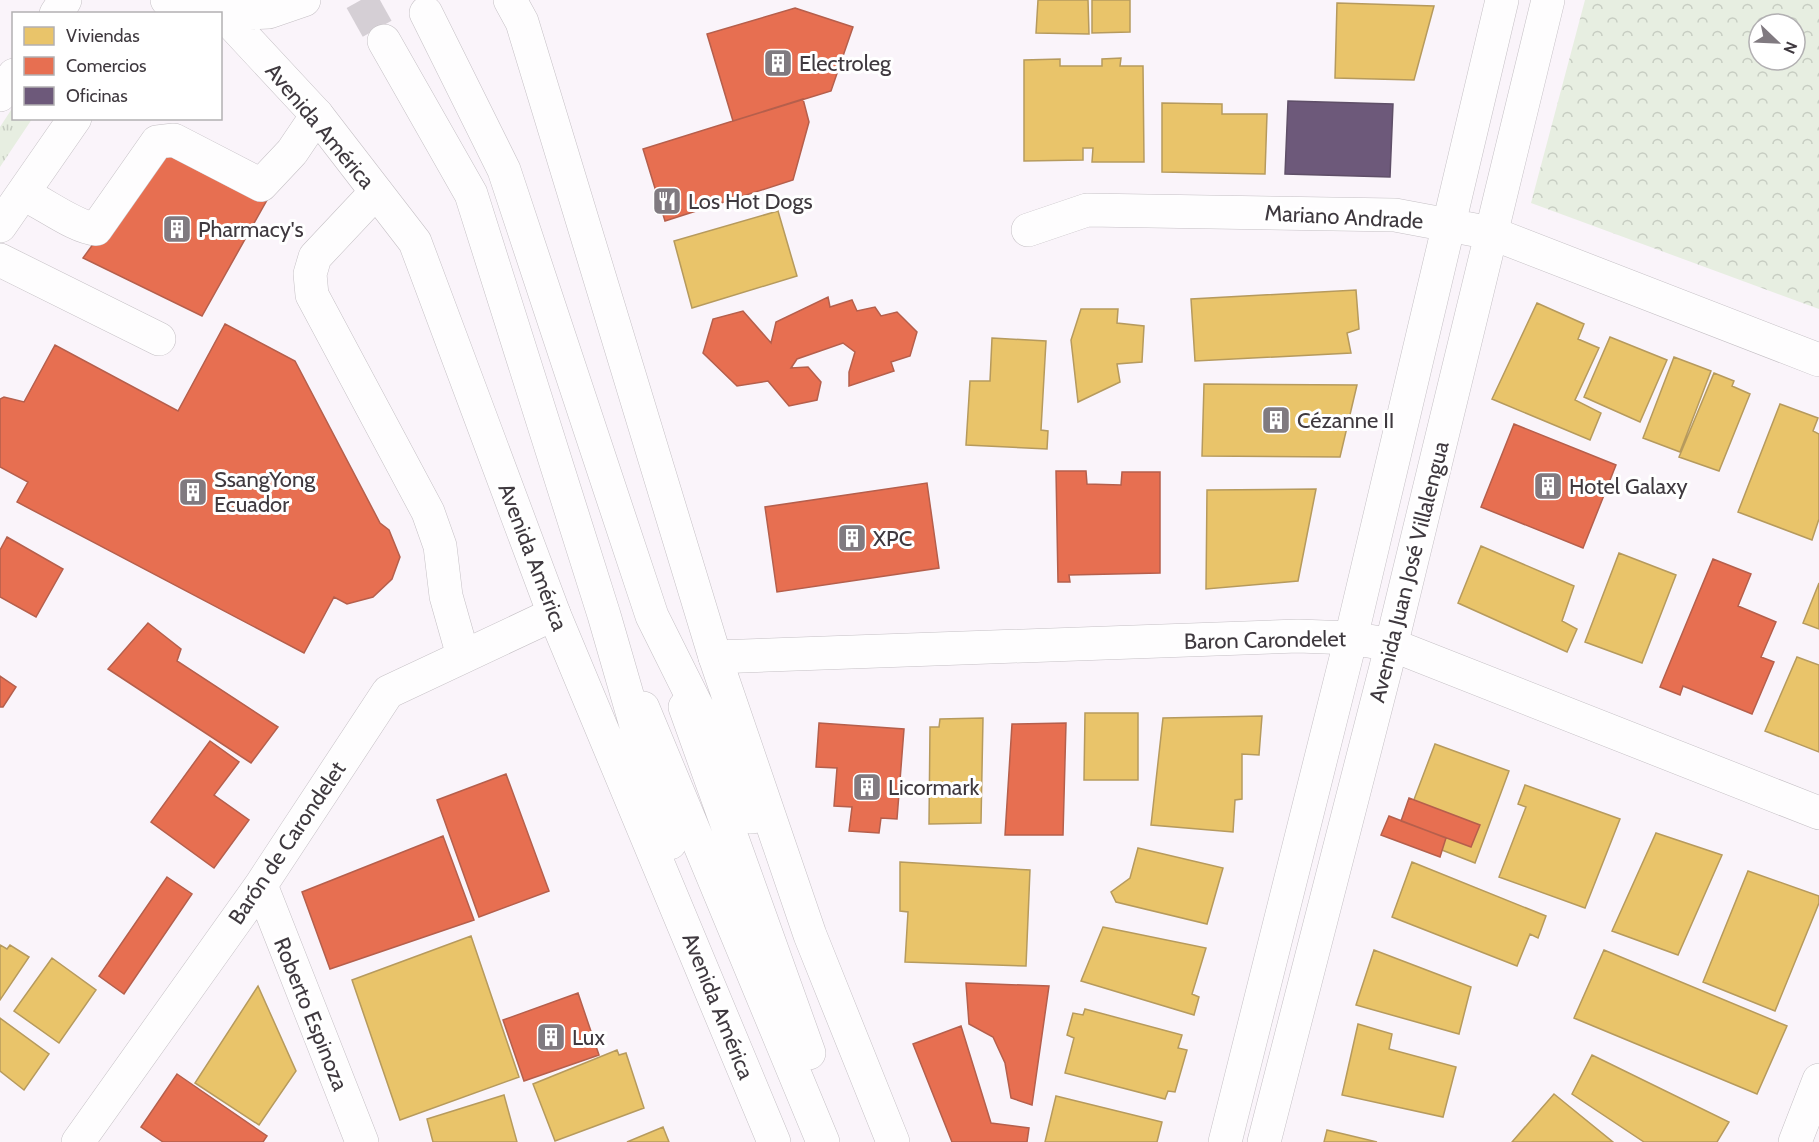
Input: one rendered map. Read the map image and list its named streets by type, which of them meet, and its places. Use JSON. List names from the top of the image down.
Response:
{
  "streets": {
    "street": [
      "Avenida América",
      "Mariano Andrade",
      "Avenida Juan José Villalengua",
      "Baron Carondelet",
      "Barón de Carondelet",
      "Roberto Espinoza"
    ]
  },
  "crossings": [
    ["Avenida América", "Barón de Carondelet"],
    ["Mariano Andrade", "Avenida Juan José Villalengua"],
    ["Avenida Juan José Villalengua", "Baron Carondelet"],
    ["Barón de Carondelet", "Roberto Espinoza"]
  ],
  "places": {
    "building": [
      "Electroleg",
      "Pharmacy's",
      "Cézanne II",
      "Hotel Galaxy",
      "SsangYong Ecuador",
      "XPC",
      "Licormark",
      "Lux"
    ],
    "restaurant": ["Los Hot Dogs"]
  },
  "legend": ["Viviendas", "Comercios", "Oficinas"],
  "north": "bottom right"
}
